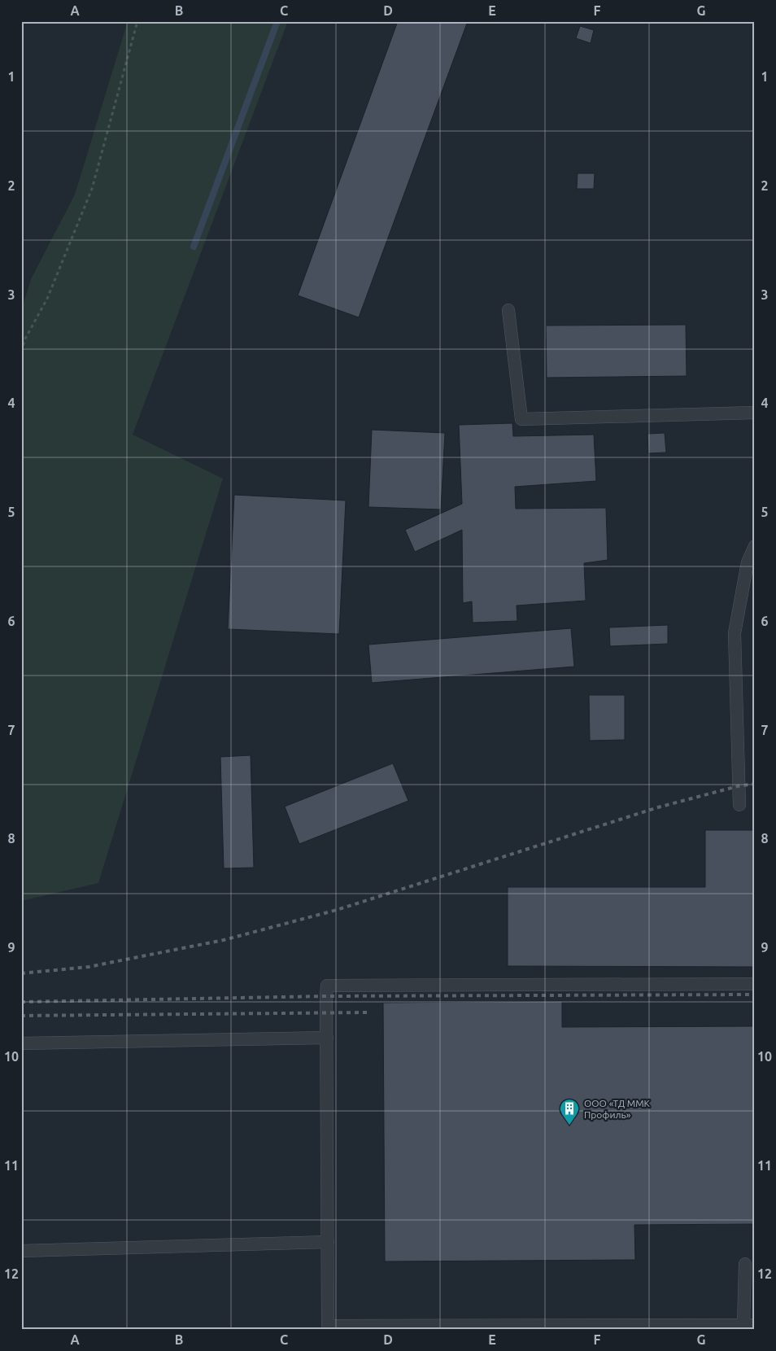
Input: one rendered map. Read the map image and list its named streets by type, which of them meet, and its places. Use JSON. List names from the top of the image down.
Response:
{
  "places": {
    "building": ["ООО «ТД ММК Профиль»"]
  },
  "grid": {
    "columns": [
      "A",
      "B",
      "C",
      "D",
      "E",
      "F",
      "G"
    ],
    "rows": [
      "1",
      "2",
      "3",
      "4",
      "5",
      "6",
      "7",
      "8",
      "9",
      "10",
      "11",
      "12"
    ]
  }
}
